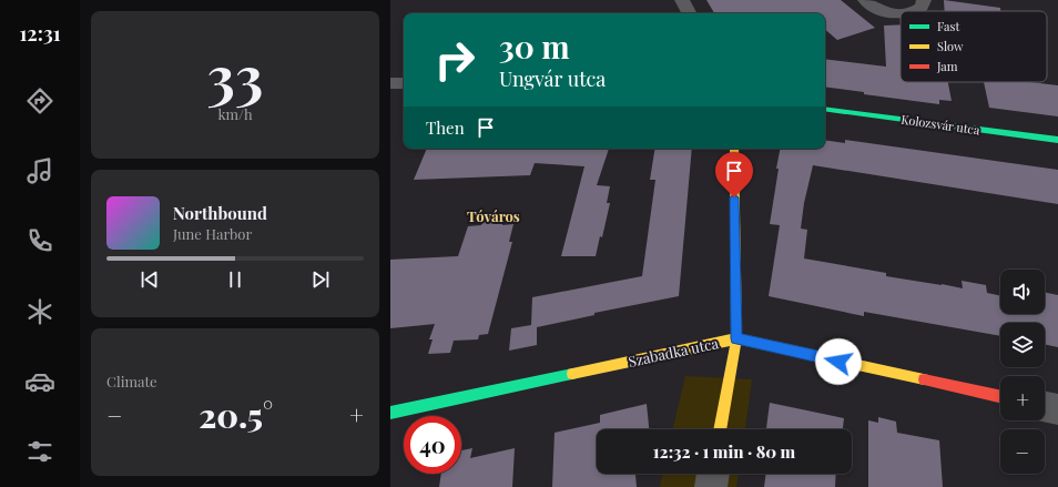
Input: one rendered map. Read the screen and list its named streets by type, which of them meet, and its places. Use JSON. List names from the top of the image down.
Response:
{
  "streets": {
    "street": ["Kolozsvár utca", "Szabadka utca"]
  },
  "districts": ["Tóváros"],
  "legend": ["Fast", "Slow", "Jam"],
  "page": {
    "tabs": "12:31",
    "tile": [
      ["33", "km/h"],
      "Climate"
    ],
    "turn": ["30 m", "Ungvár utca"],
    "then": "Then",
    "song": ["Northbound", "June Harbor"],
    "map_buttons": ["+", "−"],
    "heat": ["−", "20.5°", "+"],
    "limit": "40",
    "trip": "12:32 · 1 min · 80 m"
  }
}
